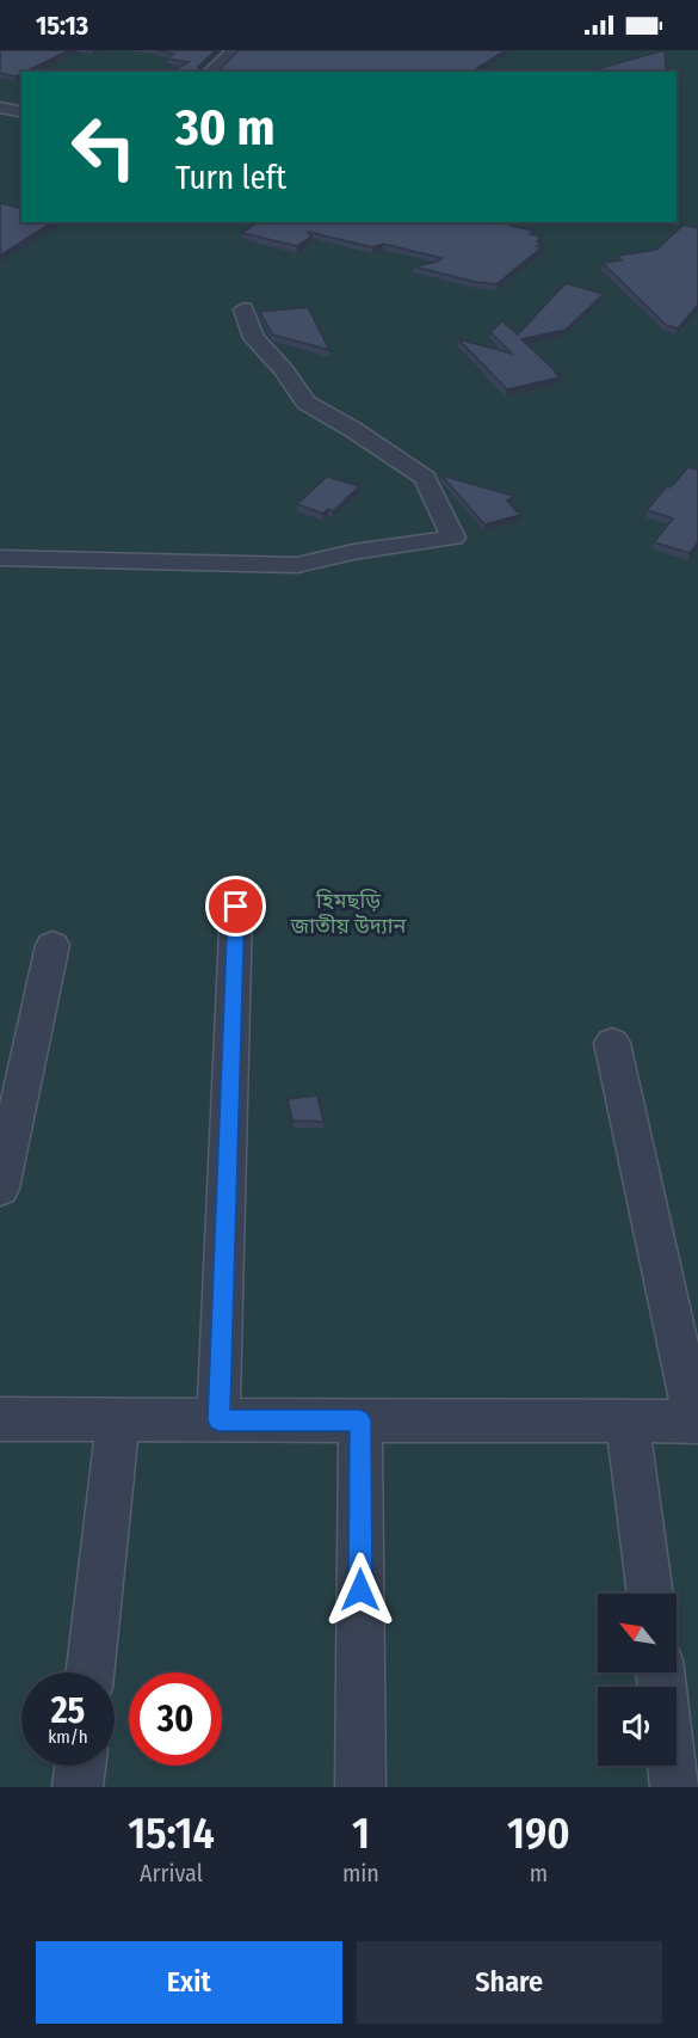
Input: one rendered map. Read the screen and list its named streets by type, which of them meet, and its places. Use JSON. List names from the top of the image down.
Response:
{
  "parks": ["হিমছড়ি জাতীয় উদ্যান"],
  "north": "top left",
  "page": {
    "status": "15:13",
    "turn": ["30 m", "Turn left"],
    "speed": "25 km/h",
    "limit": "30",
    "eta": [
      "15:14",
      "Arrival",
      "1",
      "min",
      "190",
      "m"
    ],
    "buttons": ["Exit", "Share"]
  }
}
